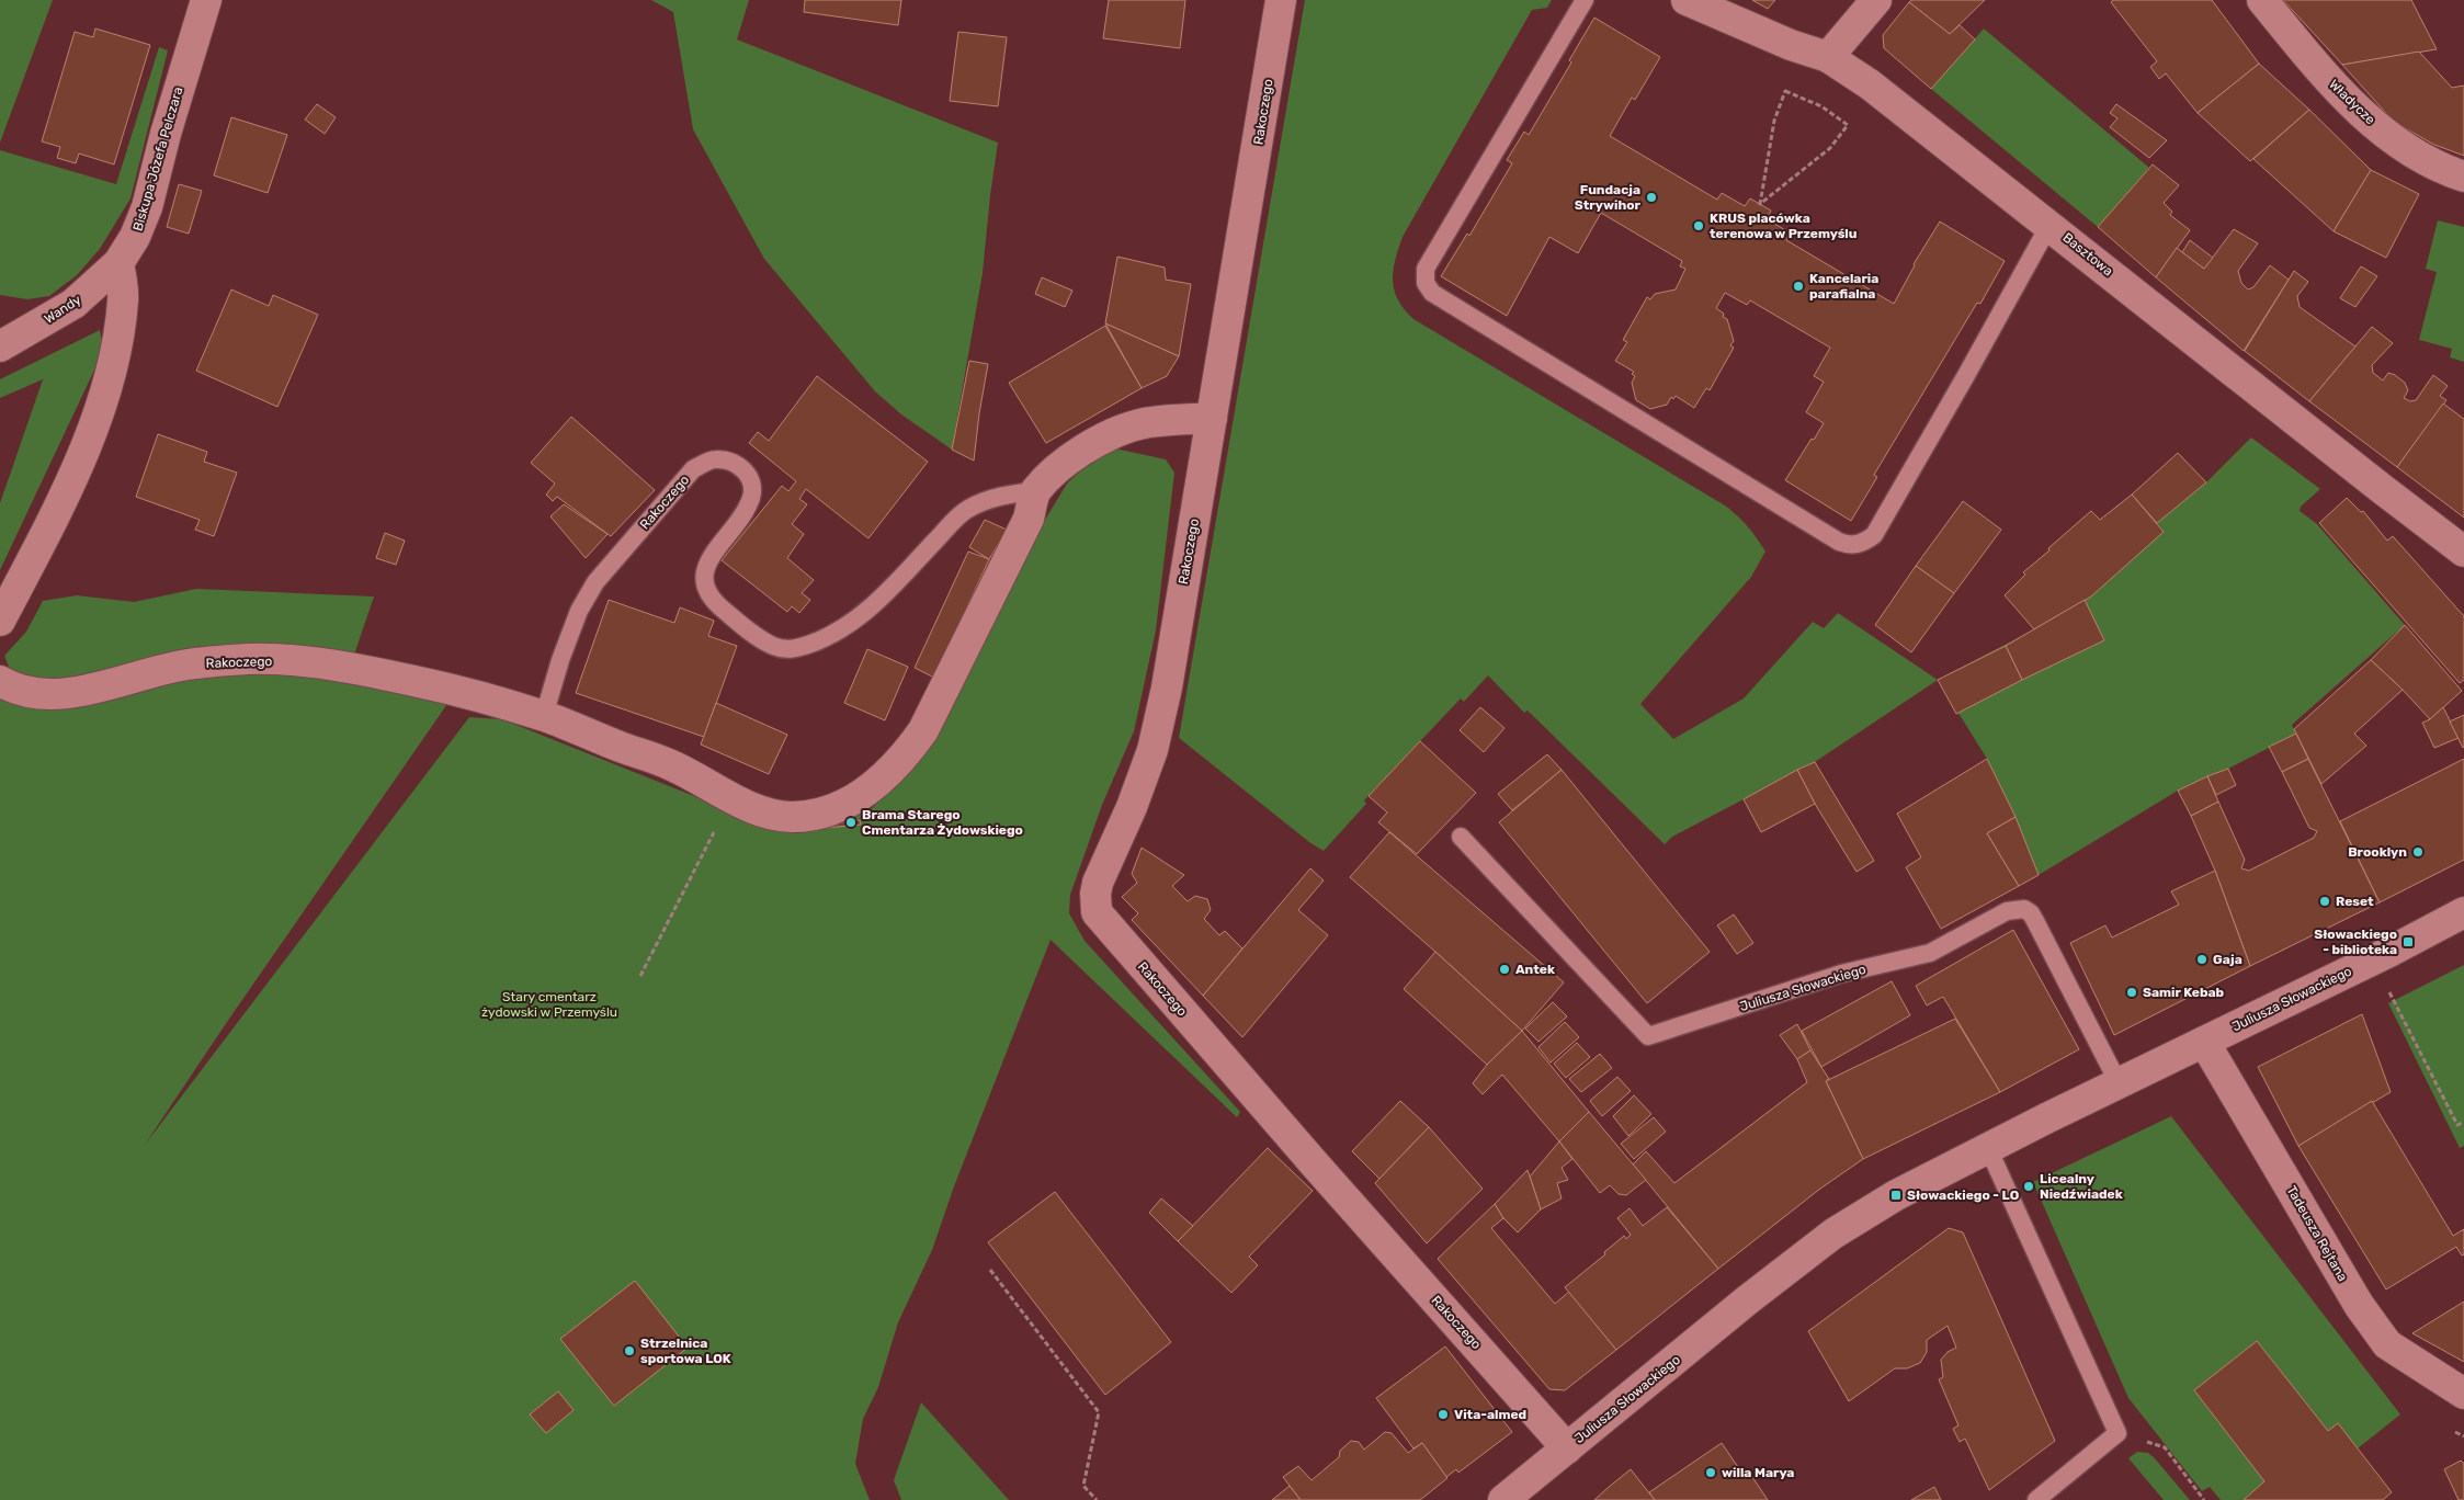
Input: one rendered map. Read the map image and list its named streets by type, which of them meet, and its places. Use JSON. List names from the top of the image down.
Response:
{
  "streets": {
    "street": [
      "Władycze",
      "Rakoczego",
      "Biskupa Józefa Pelczara",
      "Basztowa",
      "Wandy",
      "Juliusza Słowackiego",
      "Tadeusza Rejtana"
    ]
  },
  "crossings": [
    ["Rakoczego", "Juliusza Słowackiego"],
    ["Biskupa Józefa Pelczara", "Wandy"],
    ["Juliusza Słowackiego", "Tadeusza Rejtana"]
  ],
  "parks": ["Stary cmentarz żydowski w Przemyślu"],
  "places": {
    "other": [
      "Fundacja Strywihor",
      "KRUS placówka terenowa w Przemyślu",
      "Kancelaria parafialna",
      "Brama Starego Cmentarza Żydowskiego",
      "Brooklyn",
      "Reset",
      "Gaja",
      "Antek",
      "Samir Kebab",
      "Licealny Niedźwiadek",
      "Strzelnica sportowa LOK",
      "Vita-almed",
      "willa Marya"
    ],
    "transit": ["Słowackiego - biblioteka", "Słowackiego - LO"]
  }
}
